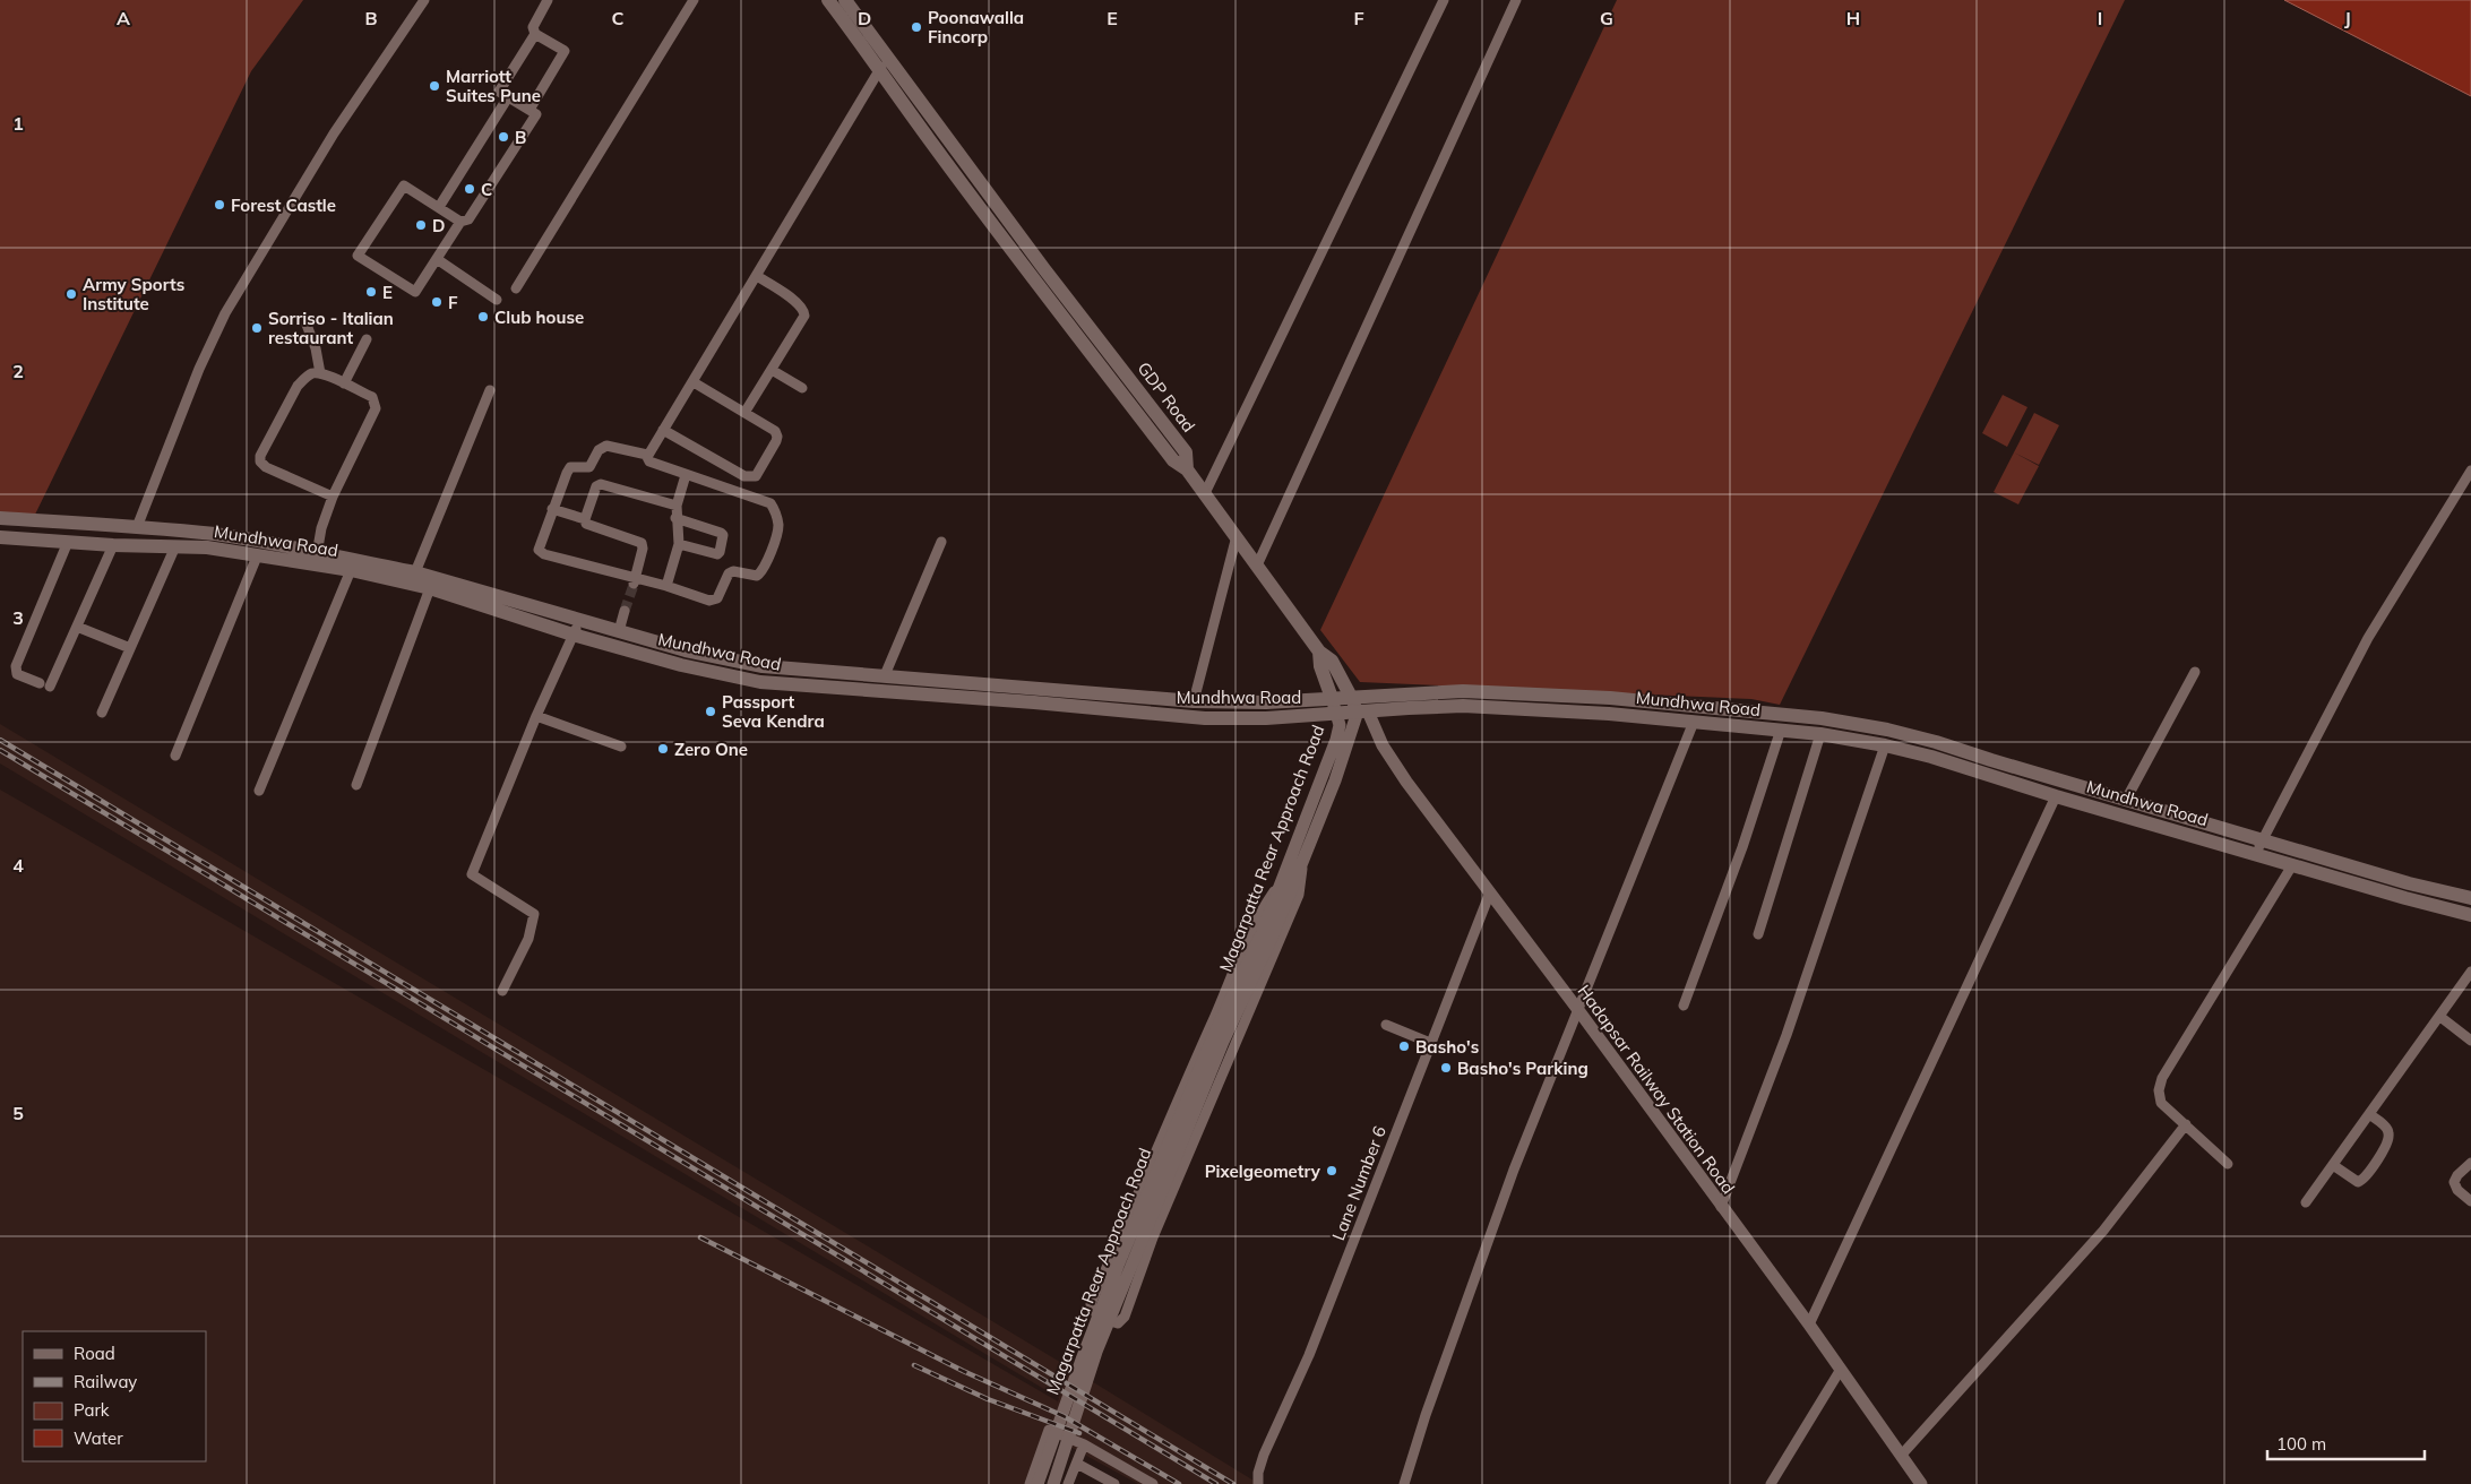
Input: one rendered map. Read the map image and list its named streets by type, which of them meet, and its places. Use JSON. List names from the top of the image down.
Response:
{
  "streets": {
    "main road": ["GDP Road", "Mundhwa Road", "Magarpatta Rear Approach Road"],
    "street": ["Hadapsar Railway Station Road", "Lane Number 6"]
  },
  "crossings": [
    ["Mundhwa Road", "Magarpatta Rear Approach Road"],
    ["Mundhwa Road", "Hadapsar Railway Station Road"],
    ["Magarpatta Rear Approach Road", "Hadapsar Railway Station Road"],
    ["Hadapsar Railway Station Road", "Lane Number 6"]
  ],
  "places": [
    "Poonawalla Fincorp",
    "Marriott Suites Pune",
    "B",
    "C",
    "Forest Castle",
    "D",
    "E",
    "Army Sports Institute",
    "F",
    "Club house",
    "Sorriso - Italian restaurant",
    "Passport Seva Kendra",
    "Zero One",
    "Basho's",
    "Basho's Parking",
    "Pixelgeometry"
  ],
  "legend": [
    "Road",
    "Railway",
    "Park",
    "Water"
  ],
  "scale_bar": "100 m",
  "grid": {
    "columns": [
      "A",
      "B",
      "C",
      "D",
      "E",
      "F",
      "G",
      "H",
      "I",
      "J"
    ],
    "rows": [
      "1",
      "2",
      "3",
      "4",
      "5"
    ]
  }
}
